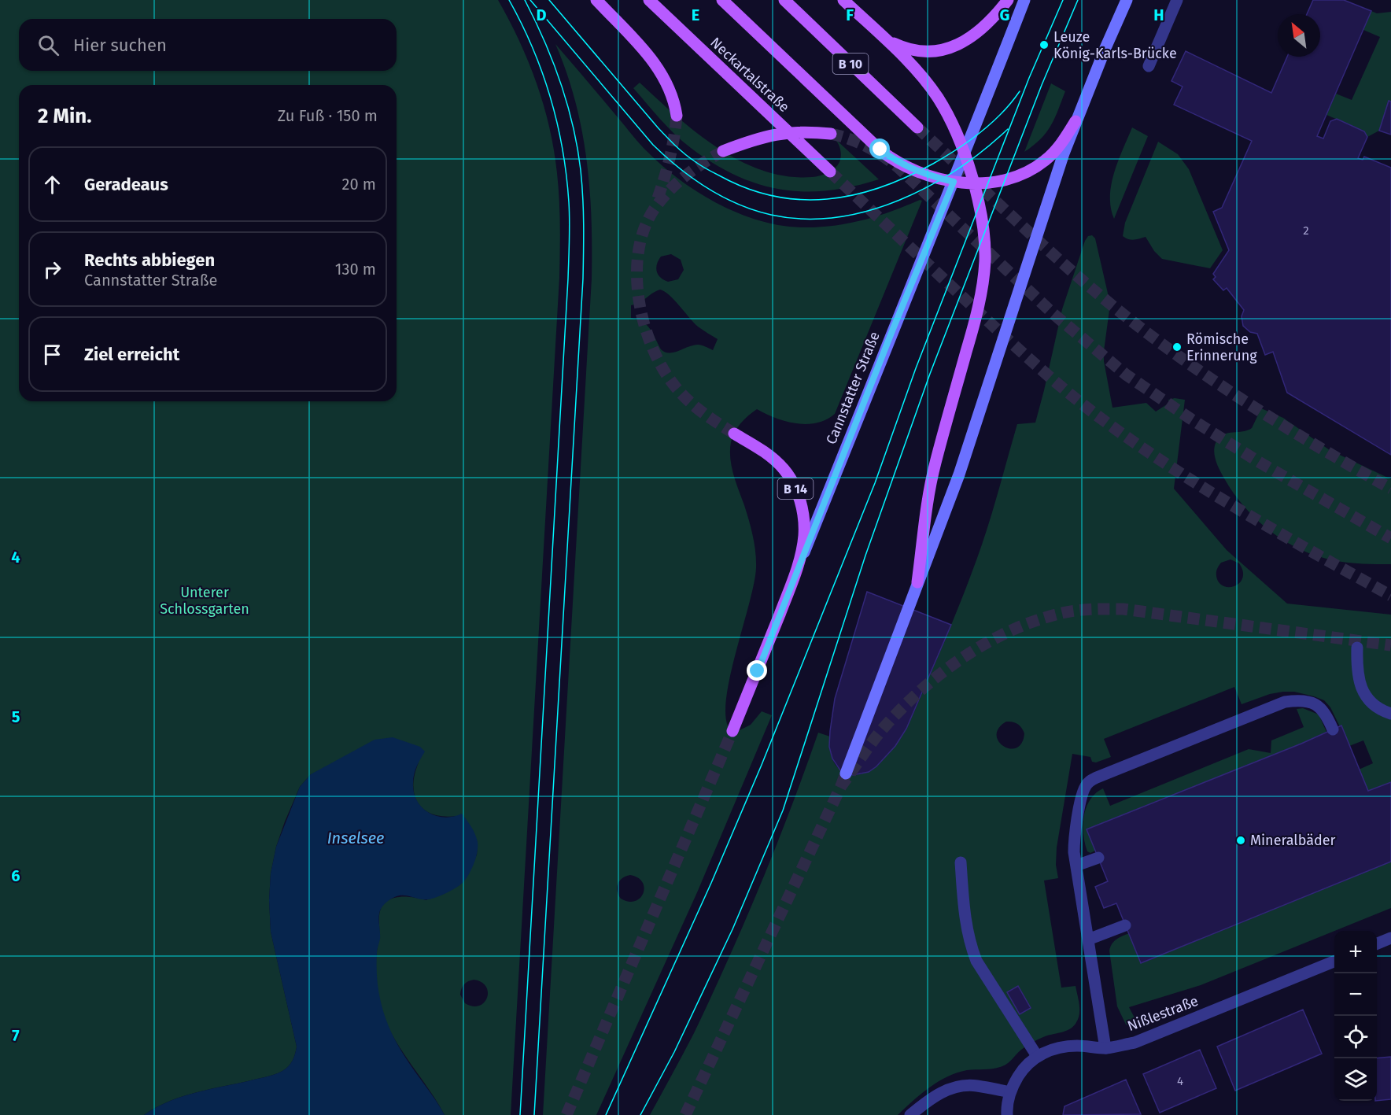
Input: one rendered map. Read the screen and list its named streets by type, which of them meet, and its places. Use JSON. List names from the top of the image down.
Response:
{
  "streets": {
    "main road": [
      "B 10",
      "Neckartalstraße",
      "Cannstatter Straße",
      "B 14"
    ],
    "street": ["Nißlestraße"]
  },
  "crossings": [
    ["Cannstatter Straße", "B 14"]
  ],
  "water": ["Inselsee"],
  "parks": ["Unterer Schlossgarten"],
  "places": ["Leuze König-Karls-Brücke", "Römische Erinnerung", "Mineralbäder"],
  "house_numbers": ["2", "4"],
  "north": "top left",
  "page": {
    "search": "Hier suchen",
    "heading": ["2 Min.", "Zu Fuß · 150 m"],
    "list": [
      ["Geradeaus", "20 m"],
      ["Rechts abbiegen", "Cannstatter Straße", "130 m"],
      "Ziel erreicht"
    ],
    "map_buttons": ["+", "−"]
  },
  "grid": {
    "columns": [
      "D",
      "E",
      "F",
      "G",
      "H"
    ],
    "rows": [
      "4",
      "5",
      "6",
      "7"
    ]
  }
}
